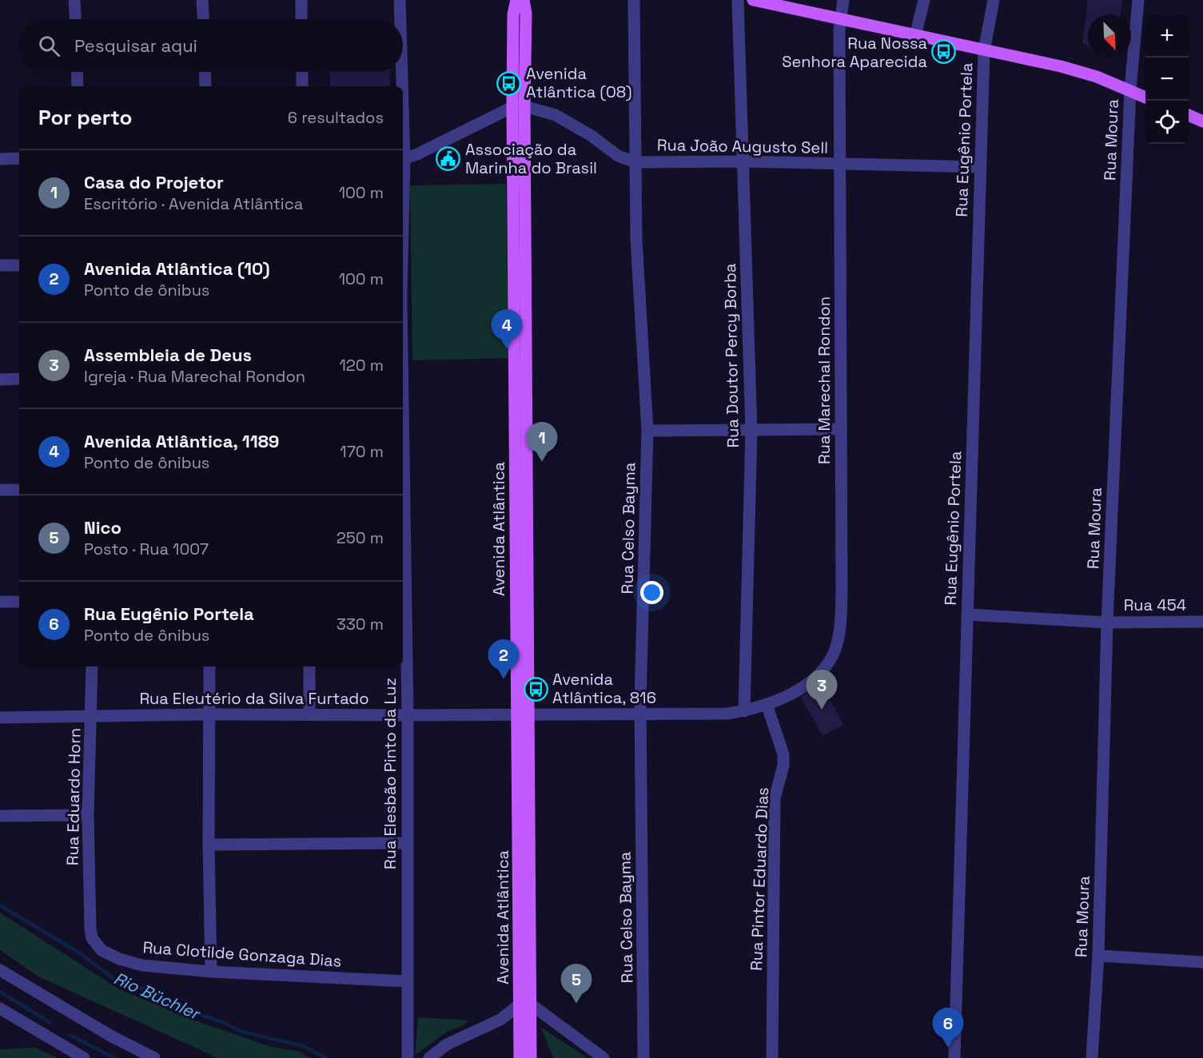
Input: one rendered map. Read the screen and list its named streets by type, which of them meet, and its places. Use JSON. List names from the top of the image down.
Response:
{
  "streets": {
    "main road": ["Avenida Atlântica"],
    "street": [
      "Rua Eugênio Portela",
      "Rua Moura",
      "Rua João Augusto Sell",
      "Rua Doutor Percy Borba",
      "Rua Marechal Rondon",
      "Rua Celso Bayma",
      "Rua 454",
      "Rua Eleutério da Silva Furtado",
      "Rua Elesbão Pinto da Luz",
      "Rua Eduardo Horn",
      "Rua Pintor Eduardo Dias",
      "Rua Clotilde Gonzaga Dias"
    ]
  },
  "crossings": [
    ["Rua Eugênio Portela", "Rua João Augusto Sell"],
    ["Rua Eugênio Portela", "Rua 454"],
    ["Rua Moura", "Rua 454"],
    ["Rua João Augusto Sell", "Rua Doutor Percy Borba"],
    ["Rua João Augusto Sell", "Rua Marechal Rondon"],
    ["Rua João Augusto Sell", "Rua Celso Bayma"],
    ["Rua João Augusto Sell", "Avenida Atlântica"],
    ["Rua Doutor Percy Borba", "Rua Eleutério da Silva Furtado"],
    ["Rua Marechal Rondon", "Rua Eleutério da Silva Furtado"],
    ["Rua Marechal Rondon", "Rua Pintor Eduardo Dias"],
    ["Rua Celso Bayma", "Rua Eleutério da Silva Furtado"],
    ["Avenida Atlântica", "Rua Eleutério da Silva Furtado"],
    ["Rua Eleutério da Silva Furtado", "Rua Elesbão Pinto da Luz"],
    ["Rua Eleutério da Silva Furtado", "Rua Eduardo Horn"],
    ["Rua Eleutério da Silva Furtado", "Rua Pintor Eduardo Dias"],
    ["Rua Elesbão Pinto da Luz", "Rua Clotilde Gonzaga Dias"],
    ["Rua Eduardo Horn", "Rua Clotilde Gonzaga Dias"]
  ],
  "water": ["Rio Büchler"],
  "places": {
    "bus stop": ["Rua Nossa Senhora Aparecida", "Avenida Atlântica (08)", "Avenida Atlântica, 816"],
    "public building": ["Associação da Marinha do Brasil"]
  },
  "north": "bottom right",
  "page": {
    "map_buttons": ["+", "−"],
    "search": "Pesquisar aqui",
    "heading": ["Por perto", "6 resultados"],
    "list": [
      {
        "mark": "1",
        "name": "Casa do Projetor",
        "note": "Escritório · Avenida Atlântica",
        "value": "100 m"
      },
      {
        "mark": "2",
        "name": "Avenida Atlântica (10)",
        "note": "Ponto de ônibus",
        "value": "100 m"
      },
      {
        "mark": "3",
        "name": "Assembleia de Deus",
        "note": "Igreja · Rua Marechal Rondon",
        "value": "120 m"
      },
      {
        "mark": "4",
        "name": "Avenida Atlântica, 1189",
        "note": "Ponto de ônibus",
        "value": "170 m"
      },
      {
        "mark": "5",
        "name": "Nico",
        "note": "Posto · Rua 1007",
        "value": "250 m"
      },
      {
        "mark": "6",
        "name": "Rua Eugênio Portela",
        "note": "Ponto de ônibus",
        "value": "330 m"
      }
    ],
    "pins": [
      "4",
      "1",
      "2",
      "3",
      "5",
      "6"
    ]
  }
}
